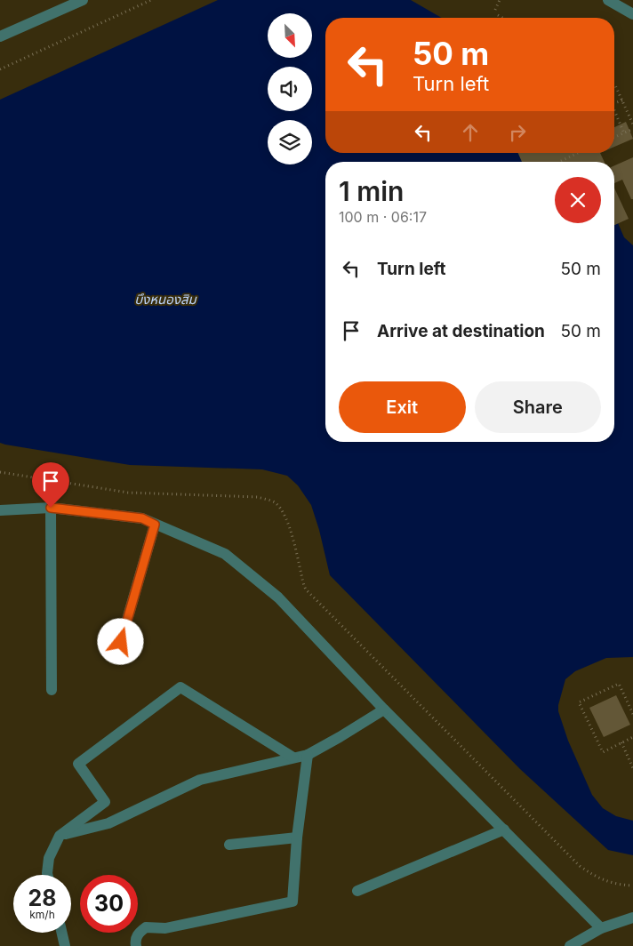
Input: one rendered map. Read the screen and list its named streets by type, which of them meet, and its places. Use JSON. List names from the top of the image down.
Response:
{
  "water": ["บึงหนองสิม"],
  "north": "bottom right",
  "page": {
    "turn": ["50 m", "Turn left"],
    "heading": ["1 min", "100 m · 06:17"],
    "list": [
      {
        "name": "Turn left",
        "value": "50 m"
      },
      {
        "name": "Arrive at destination",
        "value": "50 m"
      }
    ],
    "buttons": ["Exit", "Share"],
    "speed": "28 km/h",
    "limit": "30"
  }
}
